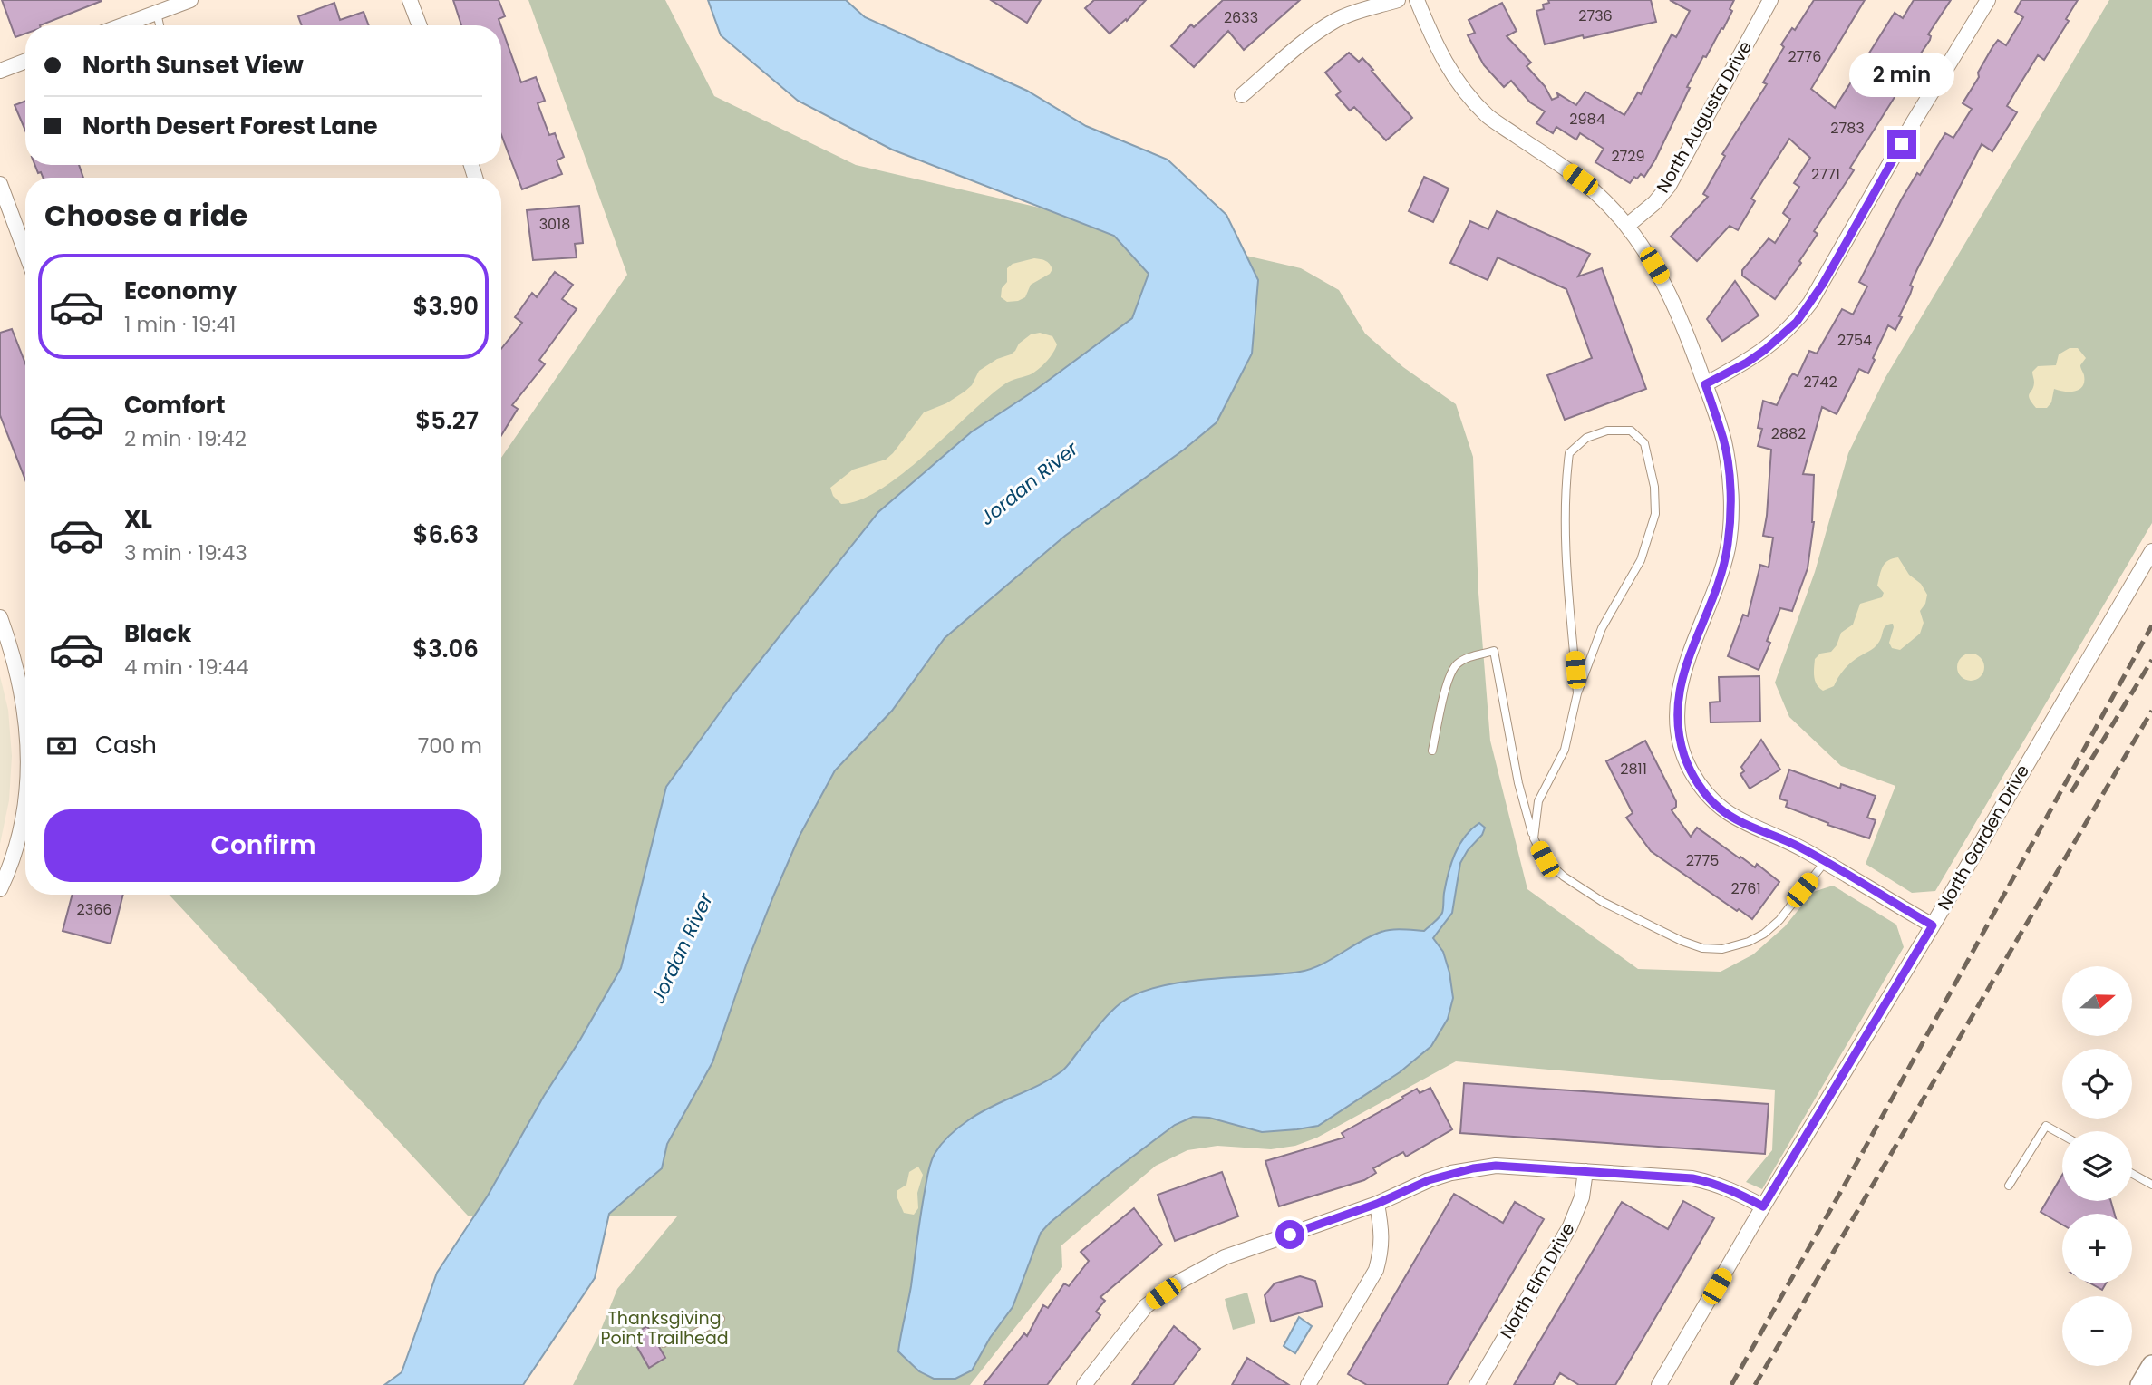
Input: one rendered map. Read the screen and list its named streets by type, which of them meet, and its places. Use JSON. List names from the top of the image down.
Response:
{
  "streets": {
    "street": ["North Augusta Drive", "North Garden Drive", "North Elm Drive"]
  },
  "water": ["Jordan River"],
  "parks": ["Thanksgiving Point Trailhead"],
  "house_numbers": [
    "2736",
    "2633",
    "2776",
    "2984",
    "2783",
    "2729",
    "2771",
    "3018",
    "2754",
    "2742",
    "2882",
    "2811",
    "2775",
    "2761",
    "2366"
  ],
  "north": "right",
  "page": {
    "banner": ["North Sunset View", "North Desert Forest Lane"],
    "bubble": "2 min",
    "heading": "Choose a ride",
    "list": [
      {
        "name": "Economy",
        "note": "1 min · 19:41",
        "value": "$3.90"
      },
      {
        "name": "Comfort",
        "note": "2 min · 19:42",
        "value": "$5.27"
      },
      {
        "name": "XL",
        "note": "3 min · 19:43",
        "value": "$6.63"
      },
      {
        "name": "Black",
        "note": "4 min · 19:44",
        "value": "$3.06"
      }
    ],
    "pay": ["Cash", "700 m"],
    "buttons": "Confirm",
    "map_buttons": ["+", "−"]
  }
}
